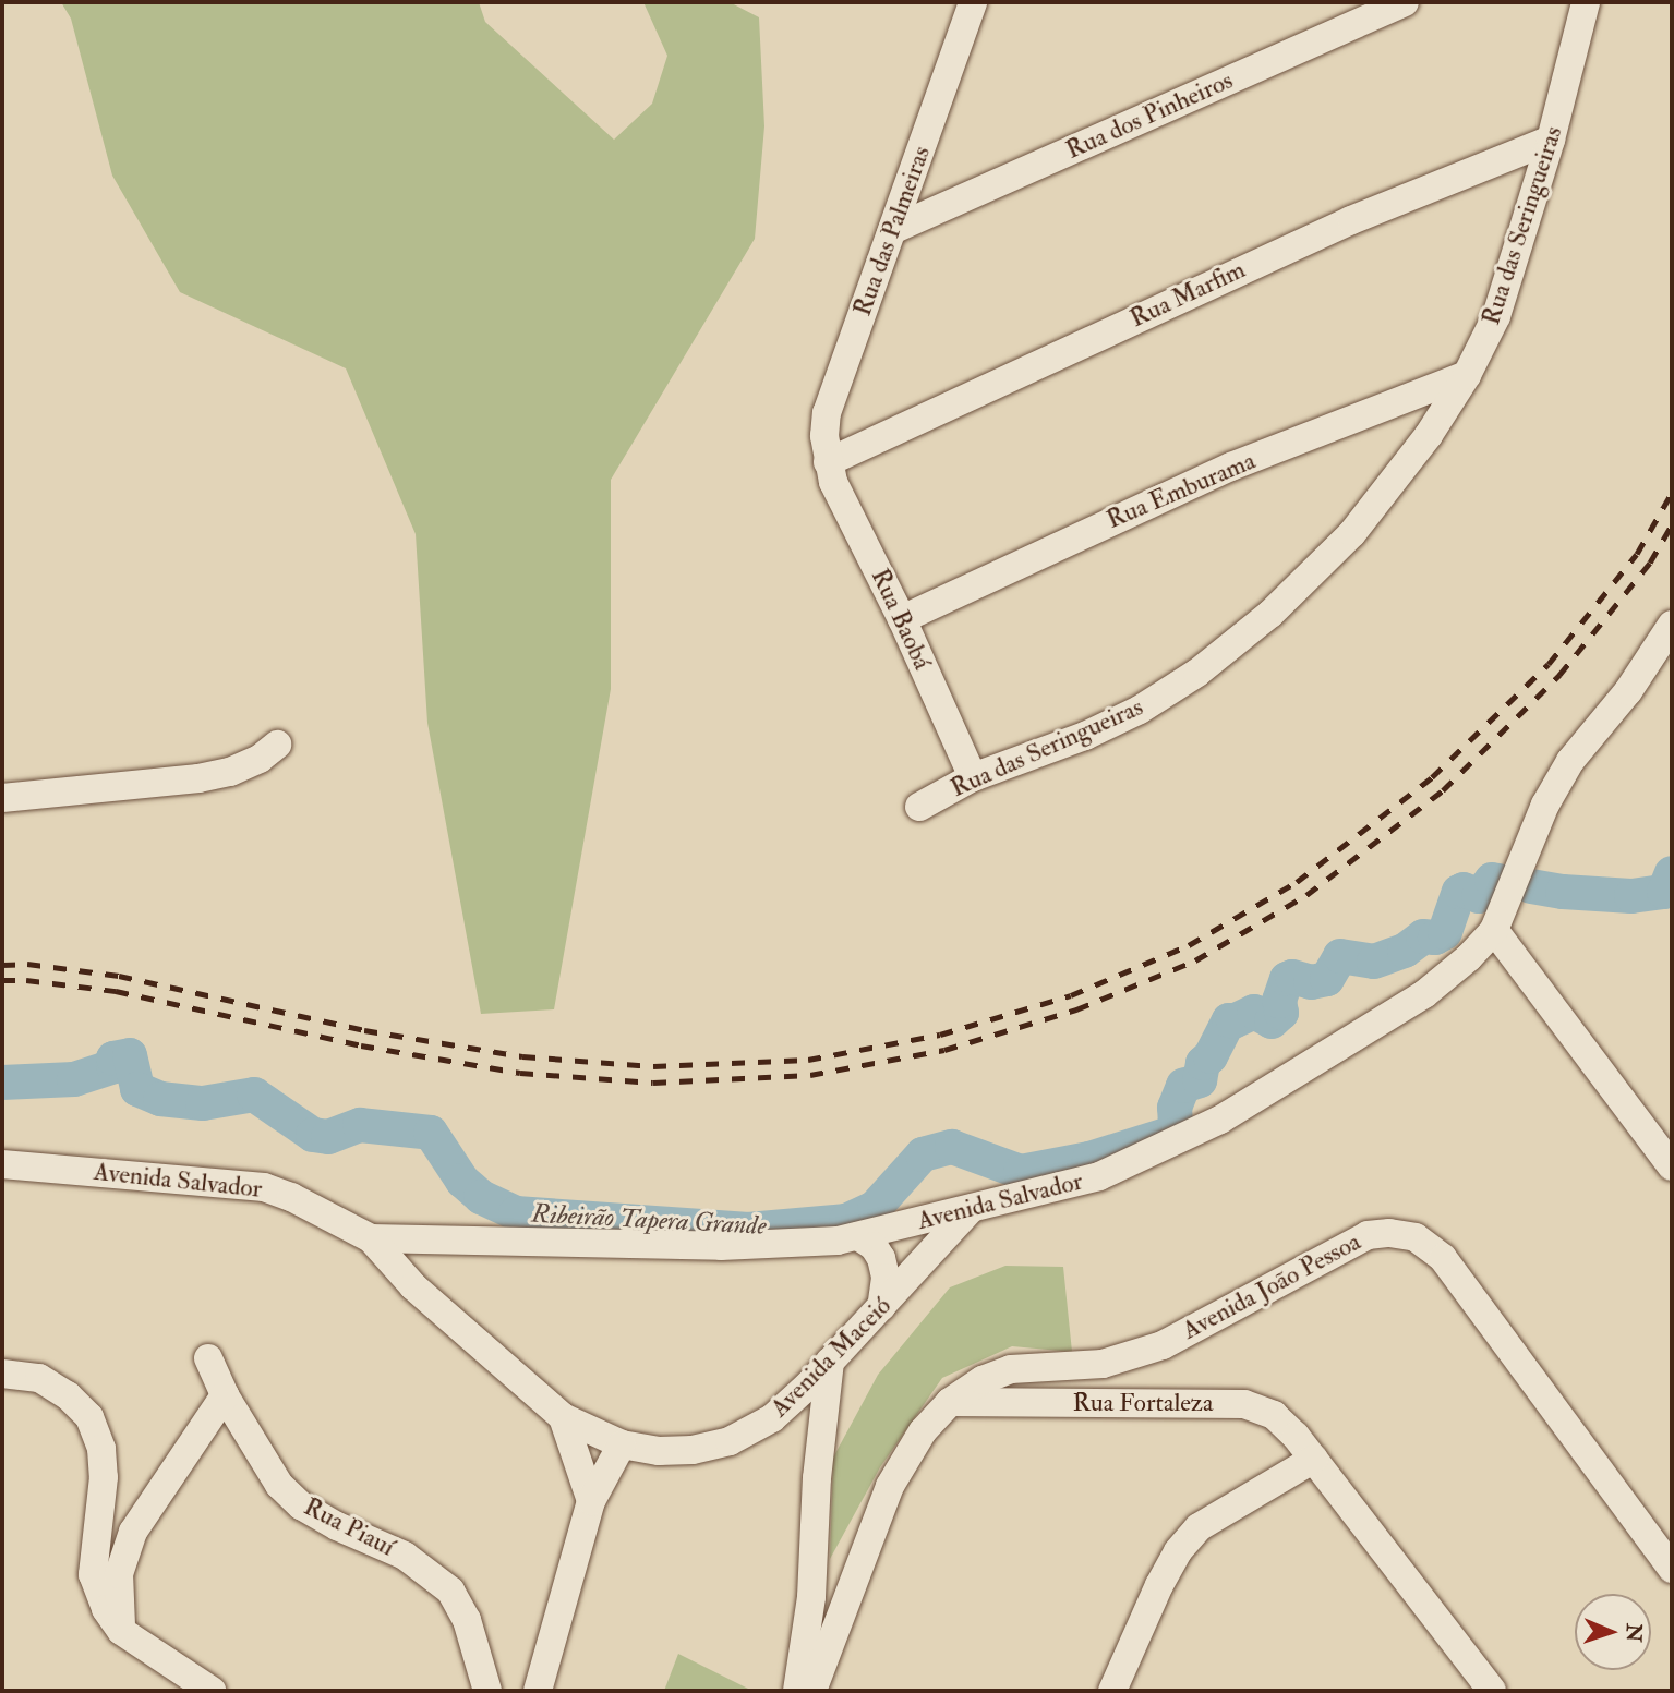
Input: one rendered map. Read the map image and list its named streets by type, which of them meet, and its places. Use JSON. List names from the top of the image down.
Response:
{
  "streets": {
    "street": [
      "Rua dos Pinheiros",
      "Rua das Seringueiras",
      "Rua das Palmeiras",
      "Rua Marfim",
      "Rua Emburama",
      "Rua Baobá",
      "Avenida Salvador",
      "Avenida João Pessoa",
      "Avenida Maceió",
      "Rua Fortaleza",
      "Rua Piauí"
    ]
  },
  "crossings": [
    ["Rua dos Pinheiros", "Rua das Palmeiras"],
    ["Rua das Seringueiras", "Rua Marfim"],
    ["Rua das Seringueiras", "Rua Emburama"],
    ["Rua das Seringueiras", "Rua Baobá"],
    ["Rua das Palmeiras", "Rua Marfim"],
    ["Rua das Palmeiras", "Rua Baobá"],
    ["Rua Marfim", "Rua Baobá"],
    ["Rua Emburama", "Rua Baobá"],
    ["Avenida Salvador", "Avenida Maceió"],
    ["Avenida João Pessoa", "Rua Fortaleza"]
  ],
  "water": ["Ribeirão Tapera Grande"],
  "north": "right"
}
